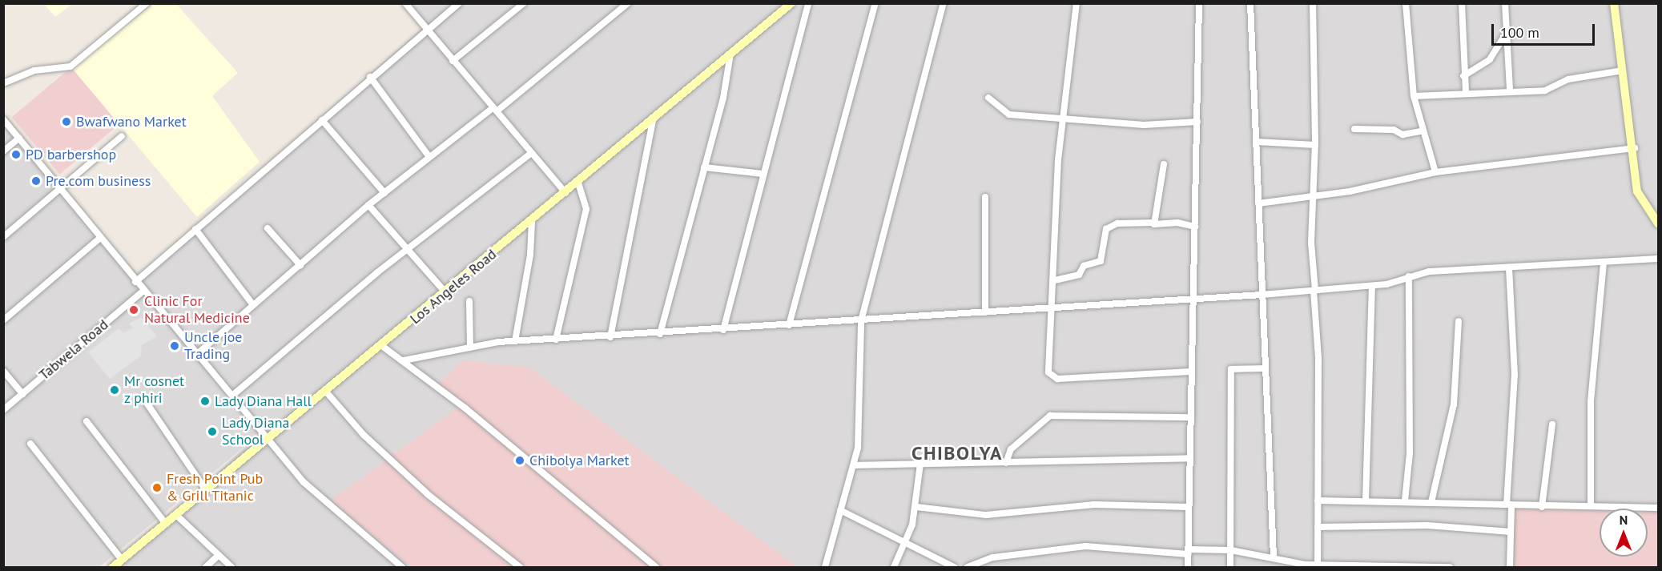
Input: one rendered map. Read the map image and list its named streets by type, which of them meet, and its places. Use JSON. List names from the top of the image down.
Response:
{
  "streets": {
    "main road": ["Los Angeles Road"],
    "street": ["Tabwela Road"]
  },
  "districts": ["CHIBOLYA"],
  "places": [
    "Bwafwano Market",
    "PD barbershop",
    "Pre.com business",
    "Clinic For Natural Medicine",
    "Uncle joe Trading",
    "Mr cosnet z phiri",
    "Lady Diana Hall",
    "Lady Diana School",
    "Chibolya Market",
    "Fresh Point Pub & Grill Titanic"
  ],
  "scale_bar": "100 m",
  "north": "top"
}
